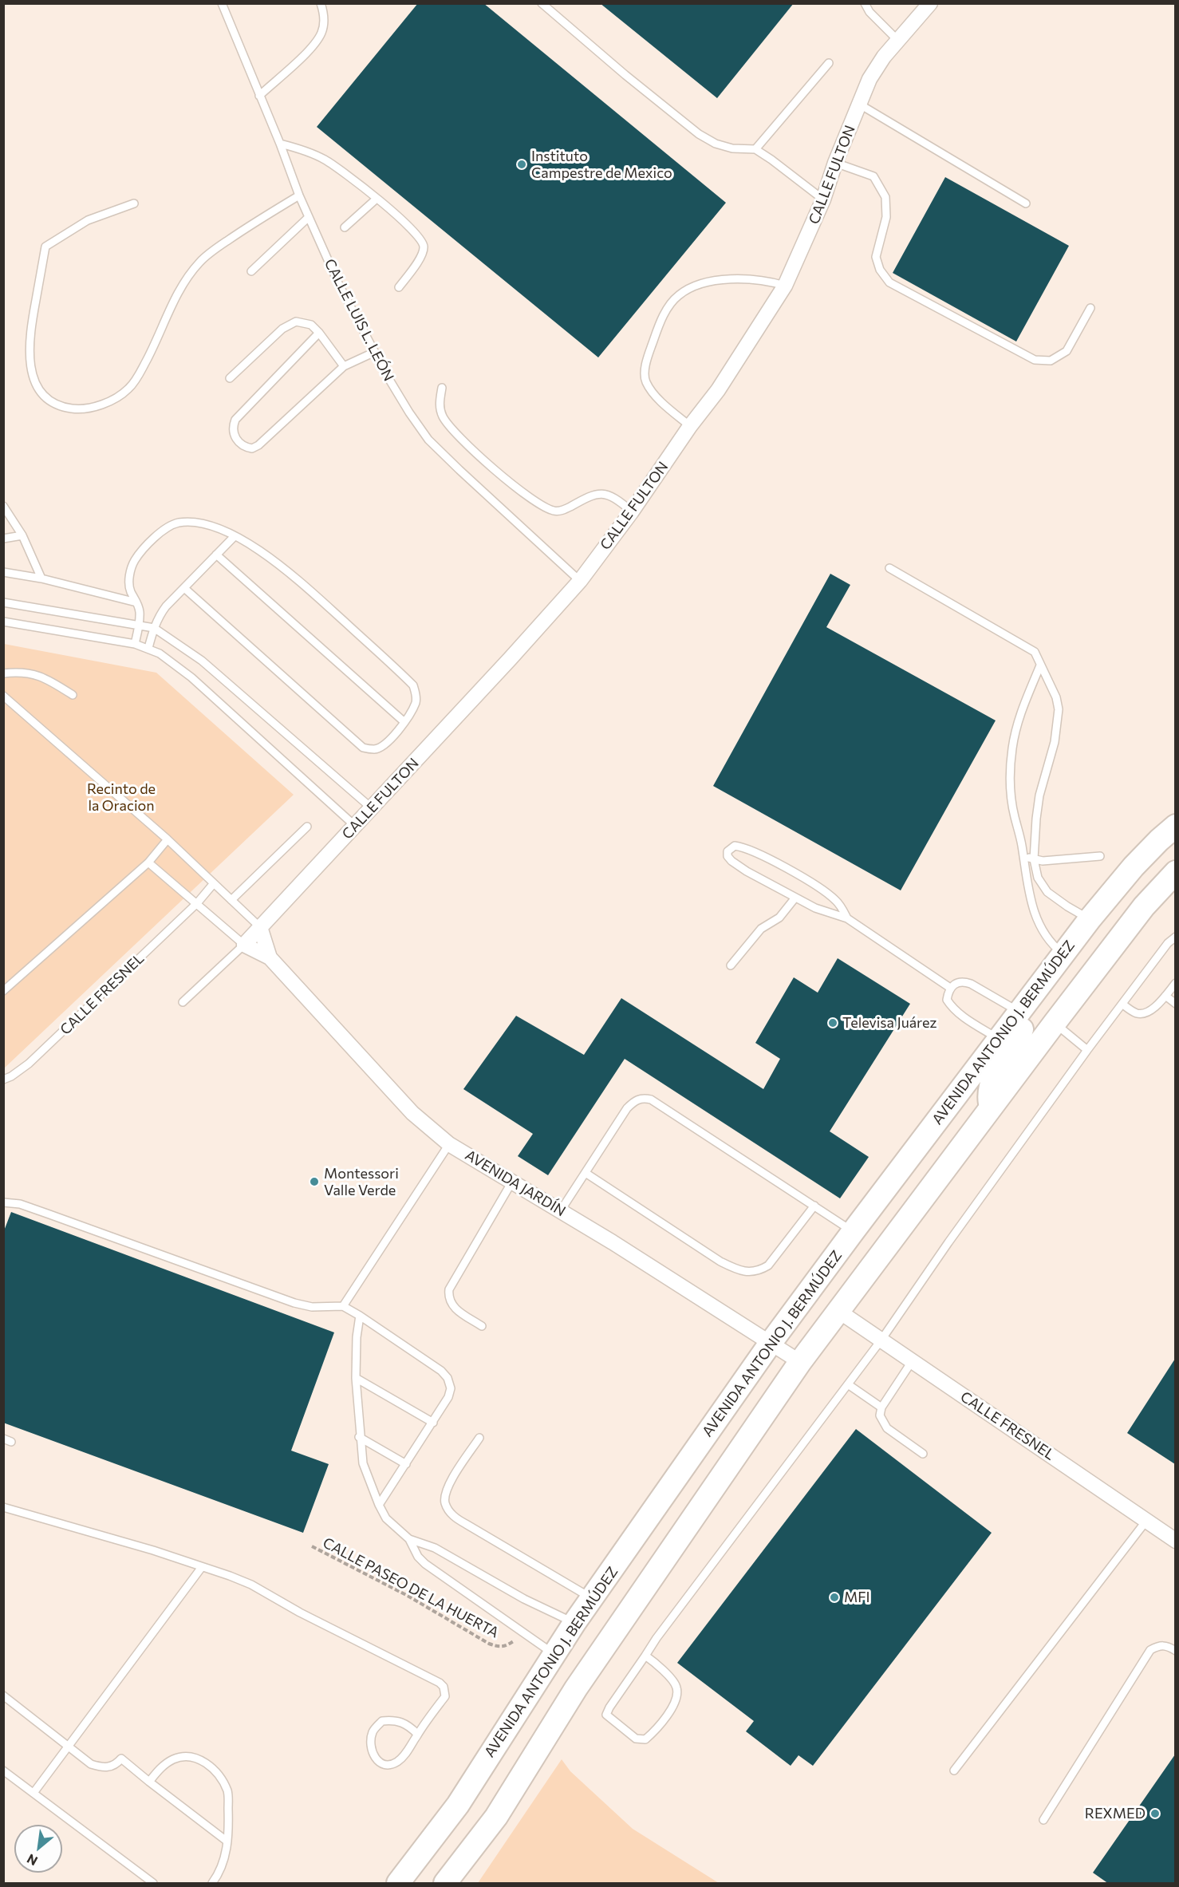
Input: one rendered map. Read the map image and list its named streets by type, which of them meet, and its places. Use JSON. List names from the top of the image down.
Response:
{
  "streets": {
    "main road": ["AVENIDA ANTONIO J. BERMÚDEZ"],
    "street": ["CALLE FULTON", "CALLE FRESNEL", "AVENIDA JARDÍN"],
    "lane": ["CALLE LUIS L. LEÓN"],
    "path": ["CALLE PASEO DE LA HUERTA"]
  },
  "crossings": [
    ["CALLE FULTON", "CALLE LUIS L. LEÓN"],
    ["CALLE FULTON", "AVENIDA JARDÍN"],
    ["AVENIDA ANTONIO J. BERMÚDEZ", "AVENIDA JARDÍN"]
  ],
  "parks": ["Recinto de la Oracion"],
  "places": [
    "Instituto Campestre de Mexico",
    "Televisa Juárez",
    "Montessori Valle Verde",
    "MFI",
    "REXMED"
  ],
  "north": "bottom left"
}
